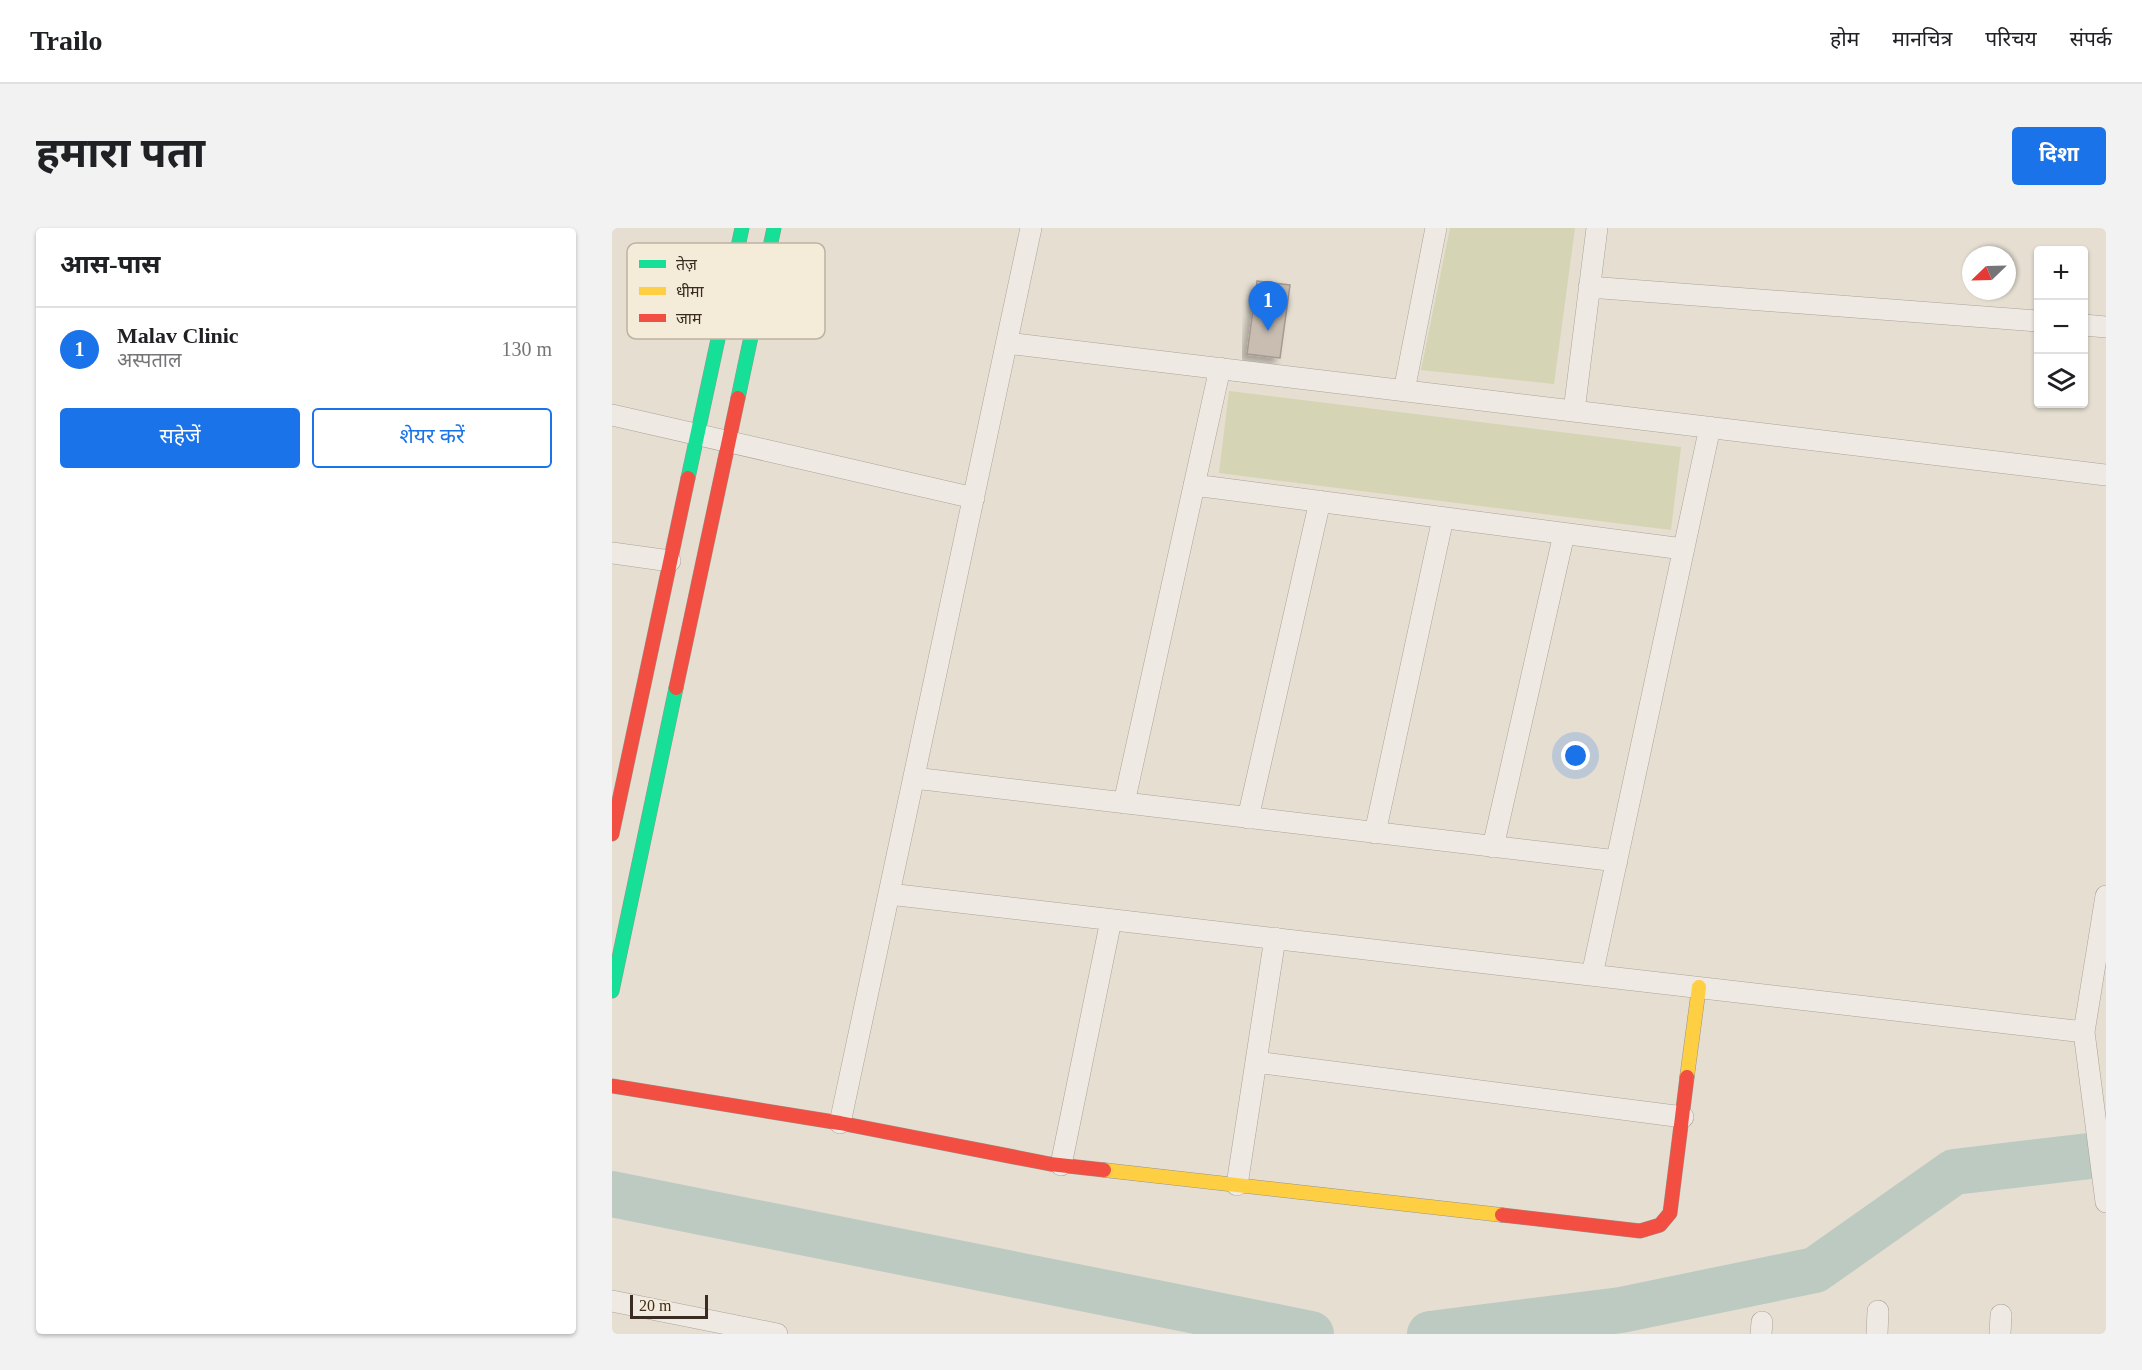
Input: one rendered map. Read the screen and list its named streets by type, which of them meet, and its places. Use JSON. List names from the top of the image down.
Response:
{
  "legend": ["तेज़", "धीमा", "जाम"],
  "scale_bar": "20 m",
  "north": "bottom left",
  "page": {
    "header": "Trailo",
    "nav": [
      "होम",
      "मानचित्र",
      "परिचय",
      "संपर्क"
    ],
    "buttons": [
      "दिशा",
      ["सहेजें", "शेयर करें"]
    ],
    "title": "हमारा पता",
    "heading": "आस-पास",
    "map_buttons": ["+", "−"],
    "pins": "1",
    "list": [
      {
        "mark": "1",
        "name": "Malav Clinic",
        "note": "अस्पताल",
        "value": "130 m"
      }
    ],
    "scale": "20 m"
  }
}
